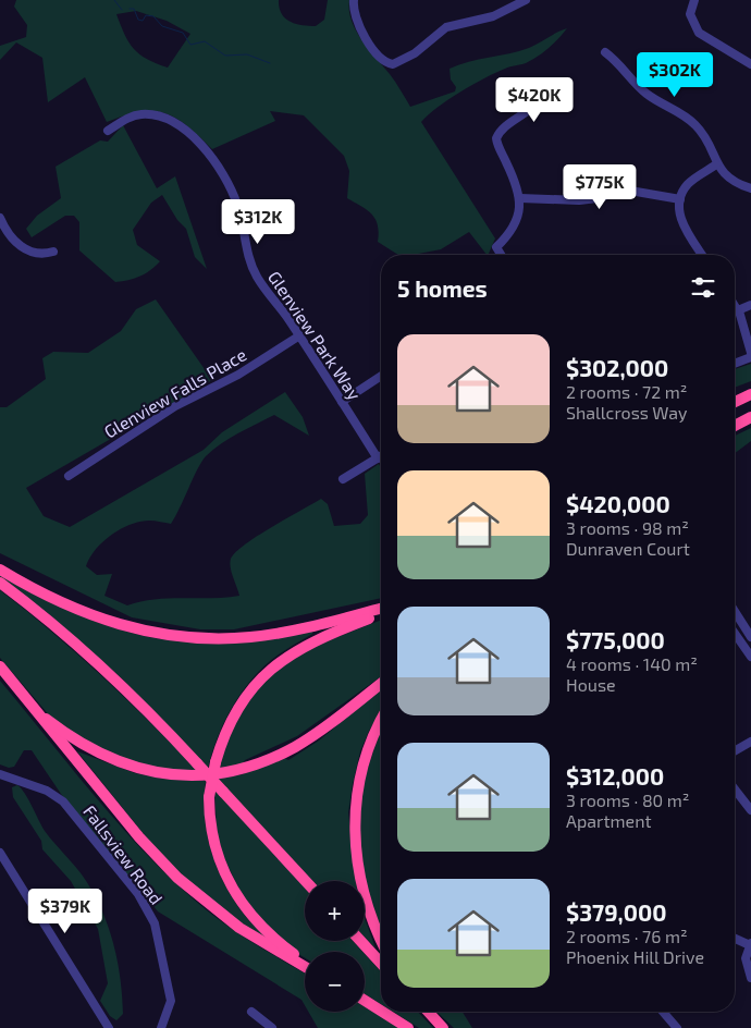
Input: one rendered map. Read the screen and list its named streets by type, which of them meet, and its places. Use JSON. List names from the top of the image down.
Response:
{
  "streets": {
    "street": ["Glenview Park Way", "Glenview Falls Place", "Fallsview Road"]
  },
  "crossings": [
    ["Glenview Park Way", "Glenview Falls Place"]
  ],
  "page": {
    "price": [
      "$302K",
      "$420K",
      "$775K",
      "$312K",
      "$379K"
    ],
    "heading": "5 homes",
    "list": [
      {
        "name": "$302,000",
        "note": "2 rooms · 72 m² · Shallcross Way"
      },
      {
        "name": "$420,000",
        "note": "3 rooms · 98 m² · Dunraven Court"
      },
      {
        "name": "$775,000",
        "note": "4 rooms · 140 m² · House"
      },
      {
        "name": "$312,000",
        "note": "3 rooms · 80 m² · Apartment"
      },
      {
        "name": "$379,000",
        "note": "2 rooms · 76 m² · Phoenix Hill Drive"
      }
    ],
    "map_buttons": ["+", "−"]
  }
}
